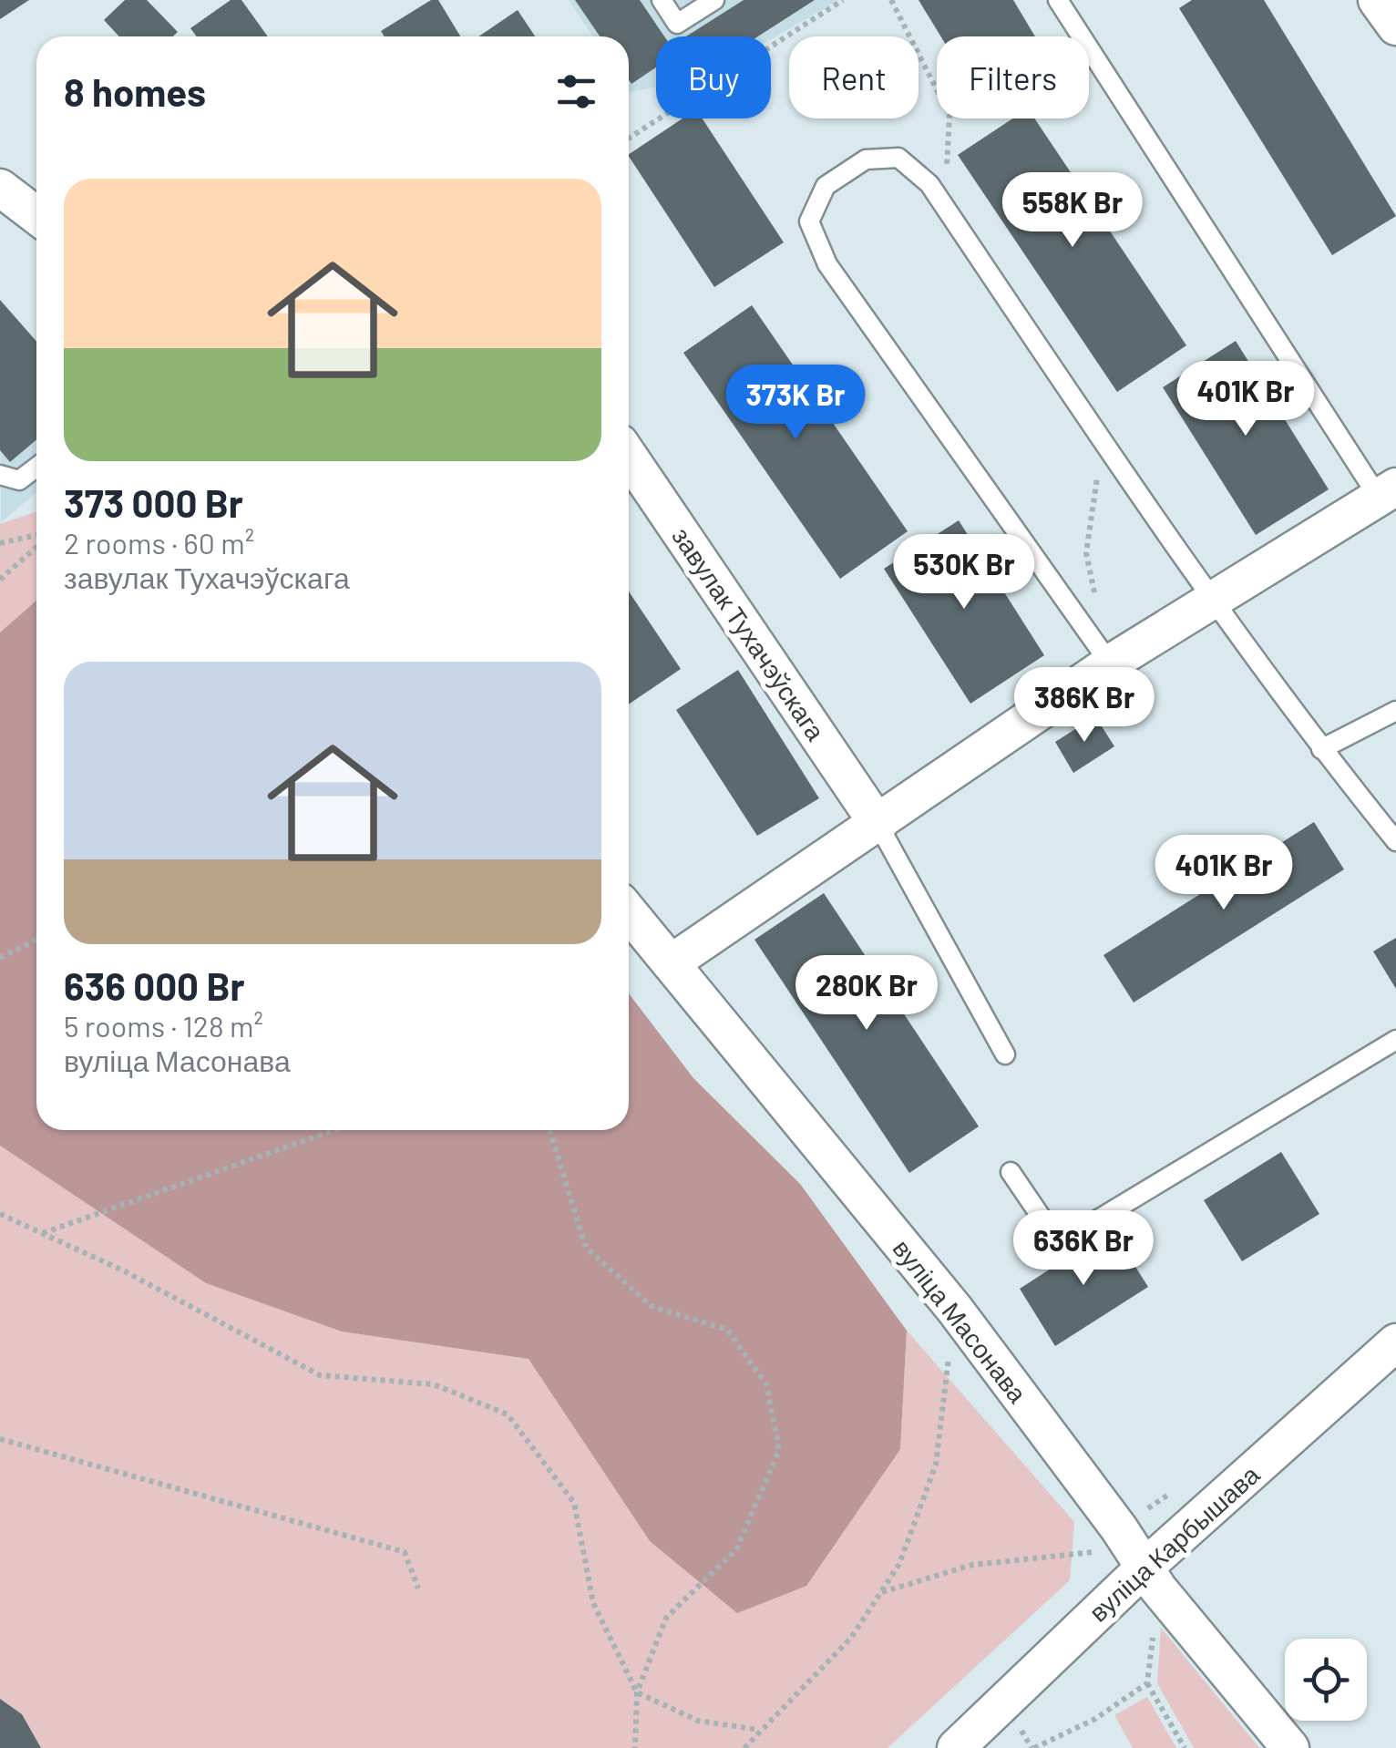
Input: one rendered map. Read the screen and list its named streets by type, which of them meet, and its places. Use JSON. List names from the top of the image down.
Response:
{
  "streets": {
    "street": ["завулак Тухачэўскага", "вуліца Масонава", "вуліца Карбышава"]
  },
  "crossings": [
    ["вуліца Масонава", "вуліца Карбышава"]
  ],
  "page": {
    "chip": ["Buy", "Rent", "Filters"],
    "heading": "8 homes",
    "list": [
      {
        "name": "373 000 Br",
        "note": "2 rooms · 60 m² · завулак Тухачэўскага"
      },
      {
        "name": "636 000 Br",
        "note": "5 rooms · 128 m² · вуліца Масонава"
      }
    ],
    "price": [
      "558K Br",
      "401K Br",
      "373K Br",
      "530K Br",
      "386K Br",
      "401K Br",
      "280K Br",
      "636K Br"
    ]
  }
}
